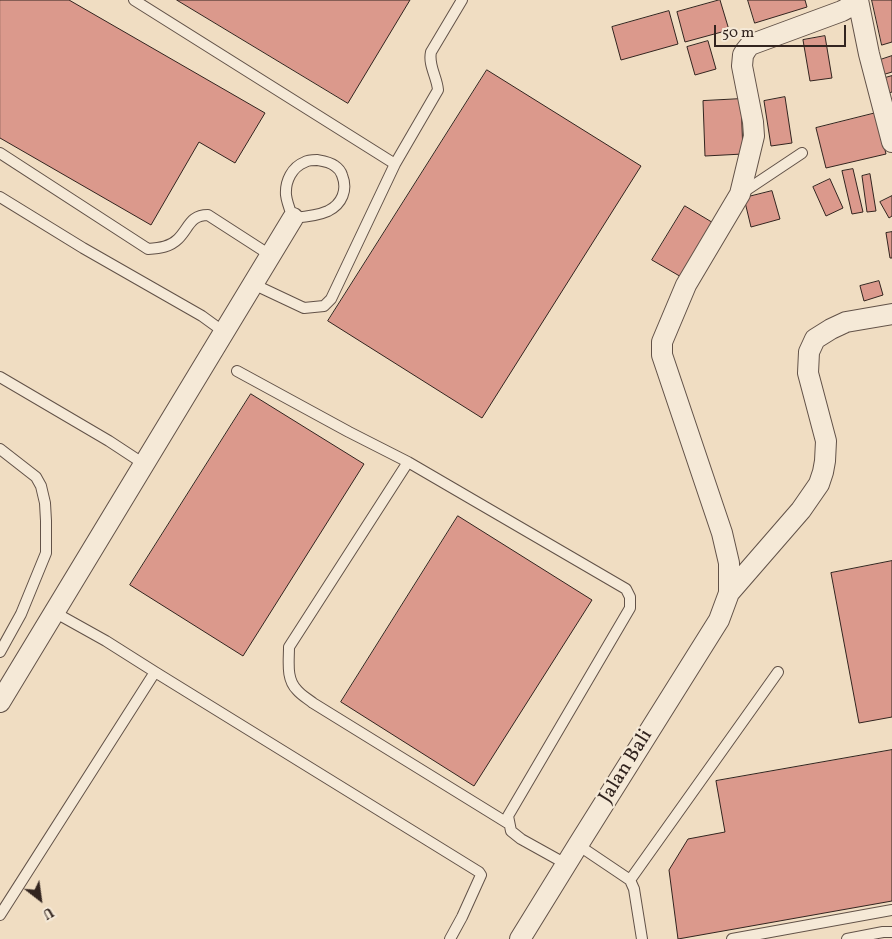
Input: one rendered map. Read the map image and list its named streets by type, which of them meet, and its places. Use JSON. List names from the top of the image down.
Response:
{
  "streets": {
    "street": ["Jalan Bali"]
  },
  "scale_bar": "50 m",
  "north": "bottom right"
}
